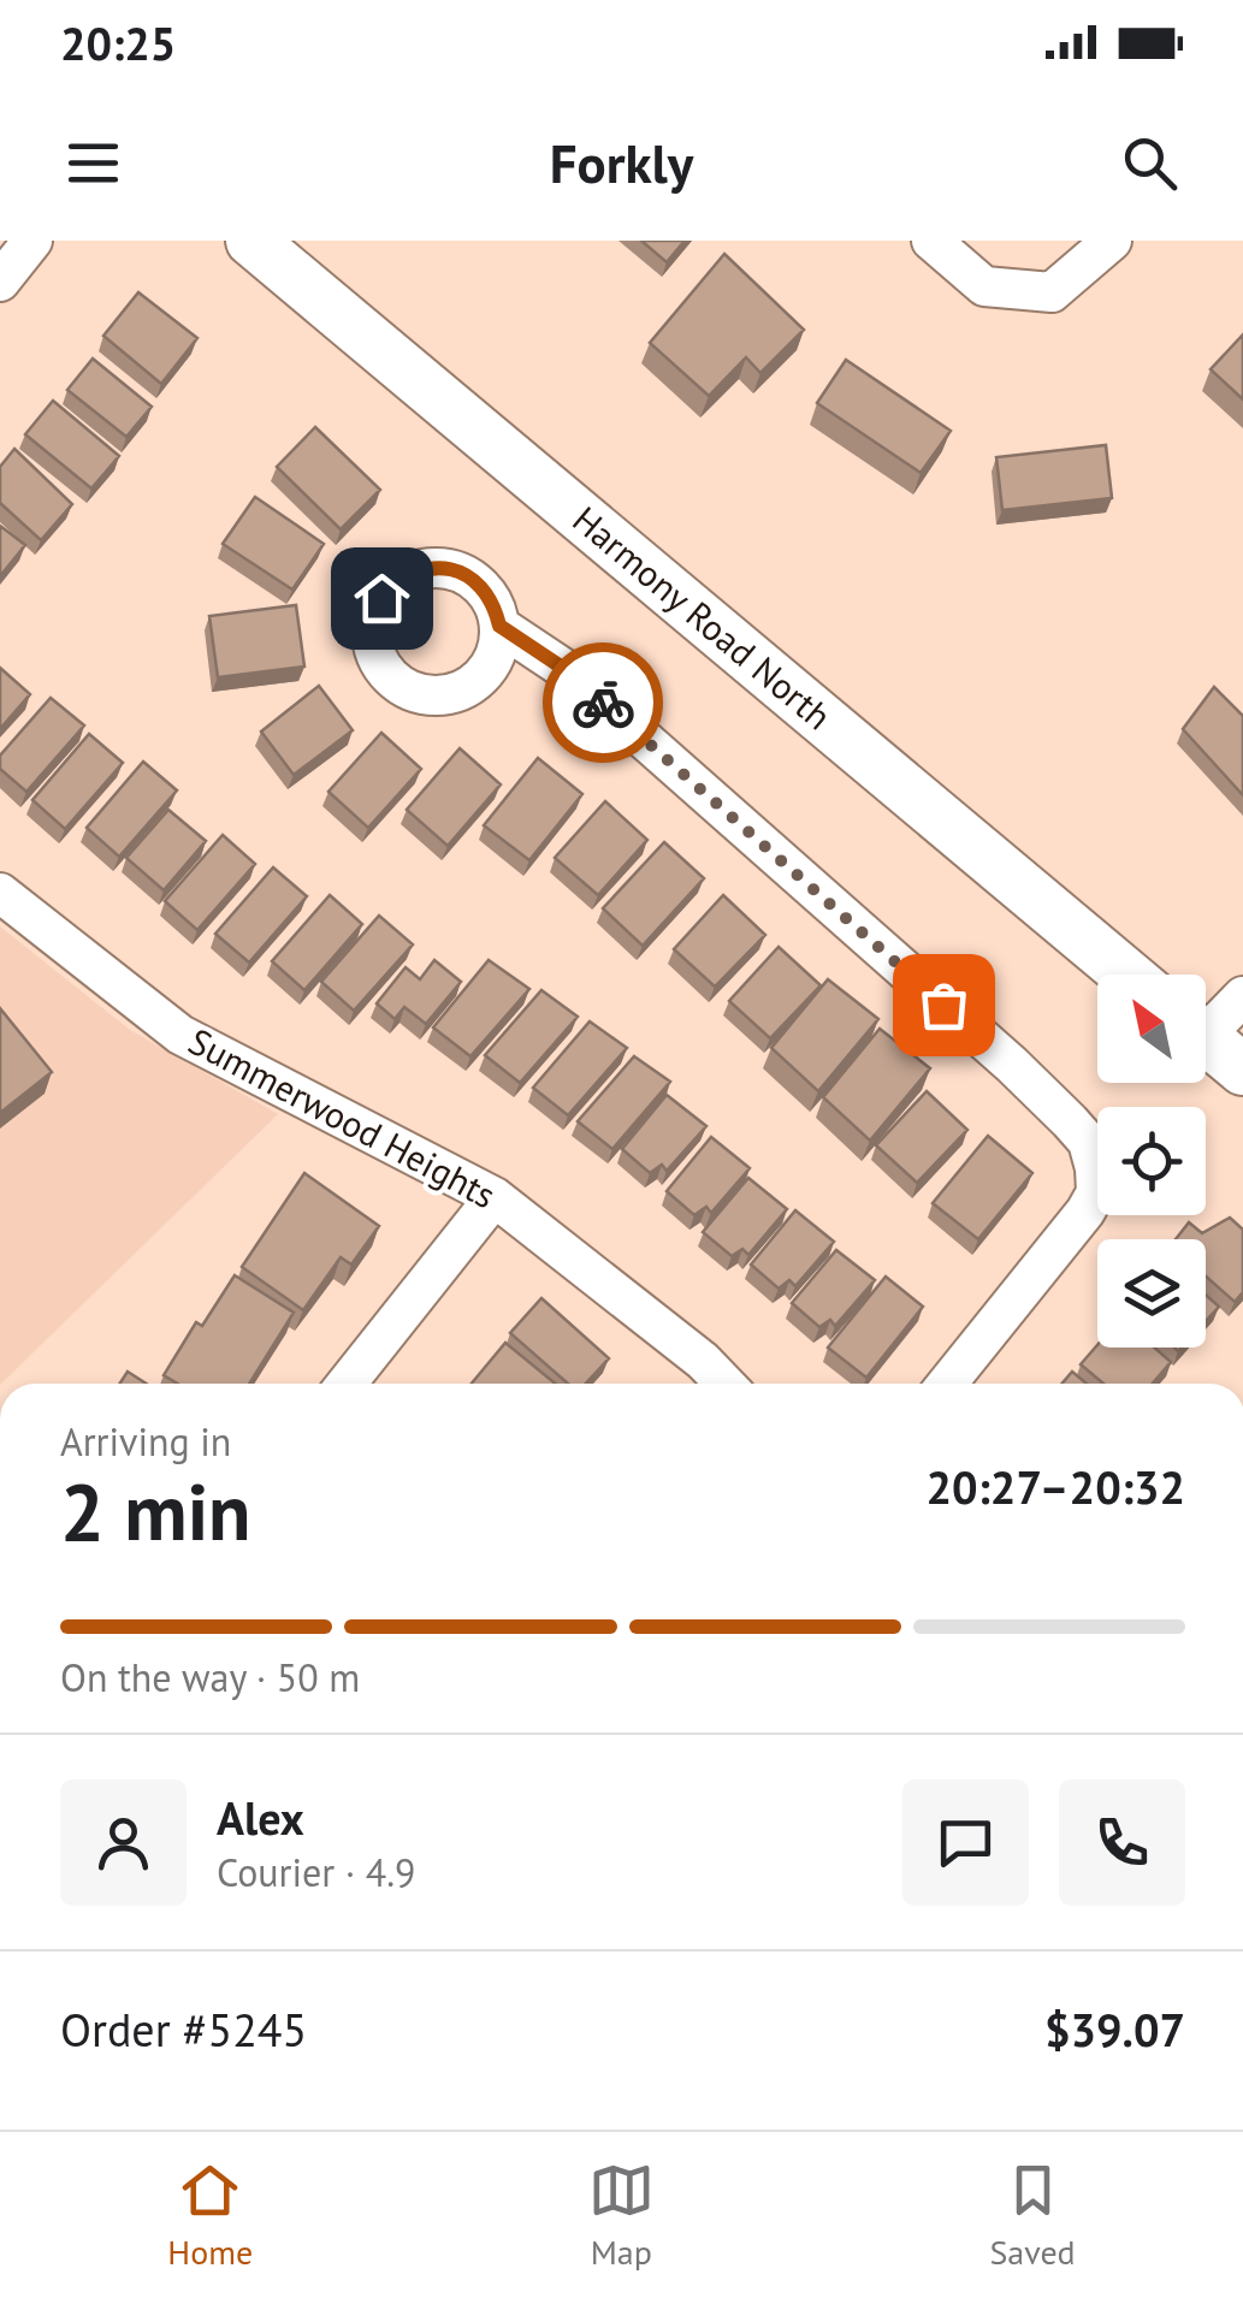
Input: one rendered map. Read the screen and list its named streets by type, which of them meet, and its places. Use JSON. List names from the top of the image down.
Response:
{
  "streets": {
    "main road": ["Harmony Road North"],
    "street": ["Summerwood Heights"]
  },
  "north": "top left",
  "page": {
    "status": "20:25",
    "header": "Forkly",
    "heading": ["2 min", "Arriving in", "20:27–20:32"],
    "panel": [
      "Alex",
      "Courier · 4.9",
      "Order #5245",
      "$39.07"
    ],
    "bar": "On the way · 50 m",
    "tabs": ["Home", "Map", "Saved"]
  }
}
